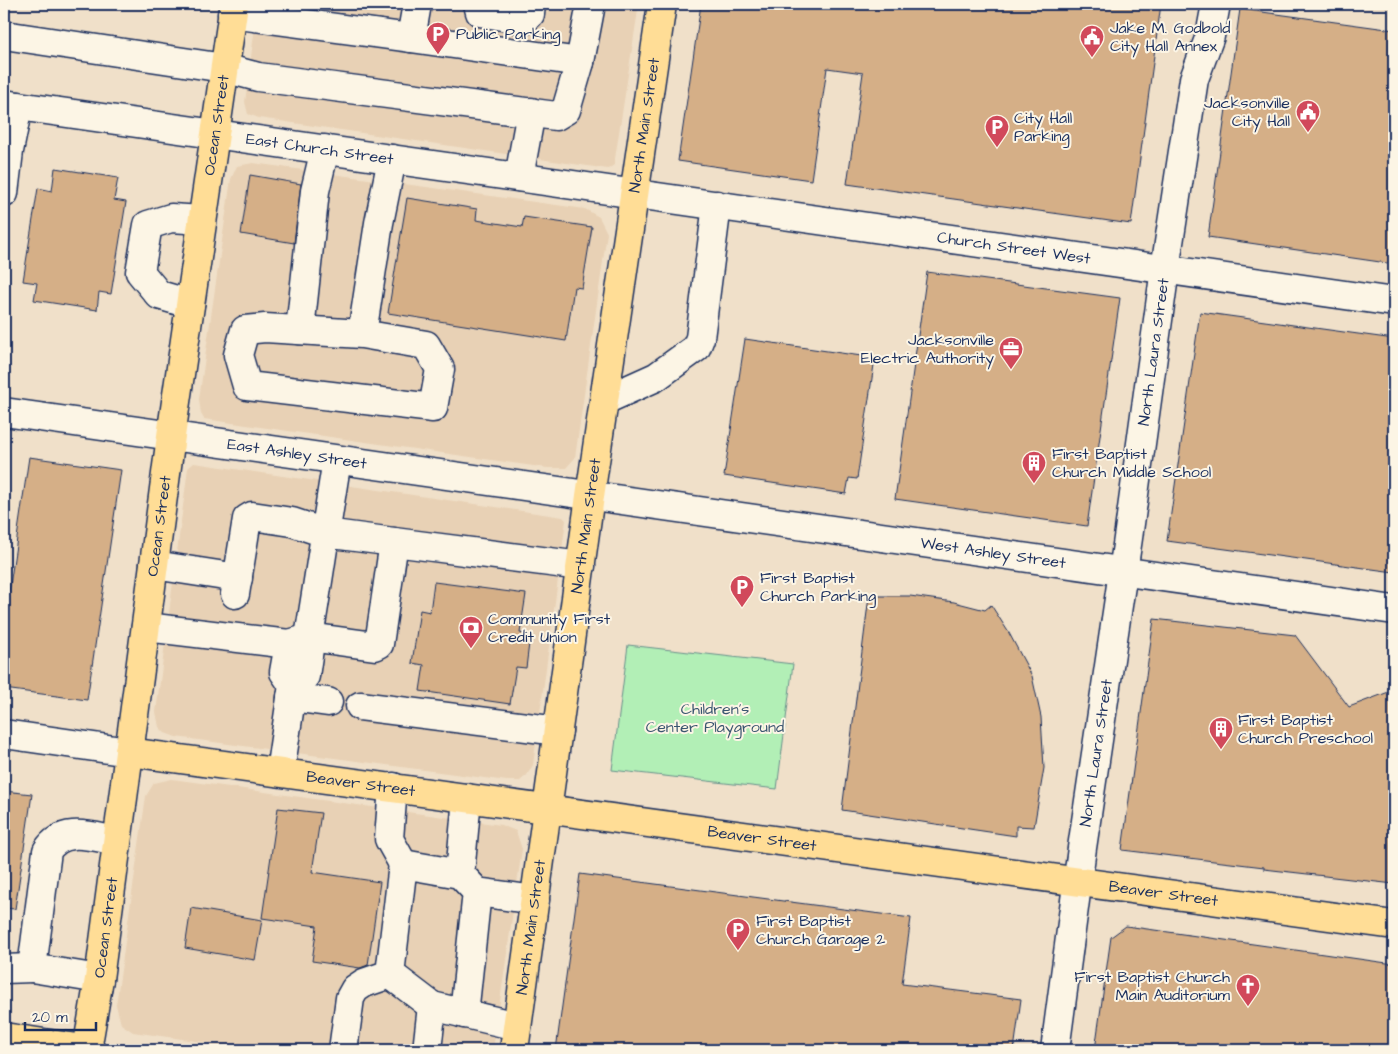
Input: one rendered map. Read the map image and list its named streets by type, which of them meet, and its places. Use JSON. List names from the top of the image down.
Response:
{
  "streets": {
    "main road": ["Ocean Street", "North Main Street", "Beaver Street"],
    "street": [
      "East Church Street",
      "Church Street West",
      "North Laura Street",
      "East Ashley Street",
      "West Ashley Street"
    ]
  },
  "crossings": [
    ["Ocean Street", "East Church Street"],
    ["Ocean Street", "East Ashley Street"],
    ["Ocean Street", "Beaver Street"],
    ["North Main Street", "East Church Street"],
    ["North Main Street", "Church Street West"],
    ["North Main Street", "East Ashley Street"],
    ["North Main Street", "West Ashley Street"],
    ["North Main Street", "Beaver Street"],
    ["East Church Street", "Church Street West"],
    ["Church Street West", "North Laura Street"],
    ["North Laura Street", "West Ashley Street"],
    ["North Laura Street", "Beaver Street"],
    ["East Ashley Street", "West Ashley Street"]
  ],
  "parks": ["Children's Center Playground"],
  "places": {
    "parking": [
      "Public Parking",
      "City Hall Parking",
      "First Baptist Church Parking",
      "First Baptist Church Garage 2"
    ],
    "public building": ["Jake M. Godbold City Hall Annex", "Jacksonville City Hall"],
    "office": ["Jacksonville Electric Authority"],
    "building": ["First Baptist Church Middle School", "First Baptist Church Preschool"],
    "bank": ["Community First Credit Union"],
    "church": ["First Baptist Church Main Auditorium"]
  },
  "scale_bar": "20 m"
}
